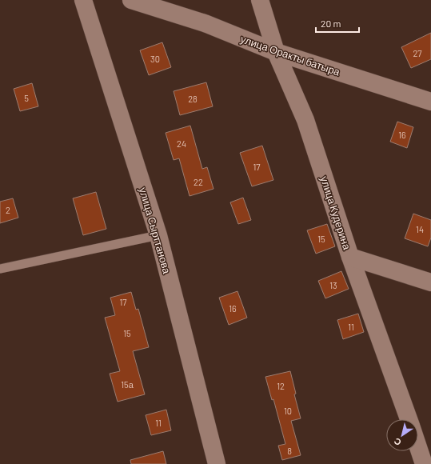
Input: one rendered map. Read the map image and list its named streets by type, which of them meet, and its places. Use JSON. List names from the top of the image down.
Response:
{
  "streets": {
    "street": ["улица Оракты батыра", "улица Кудерина", "улица Сырттанова"]
  },
  "crossings": [
    ["улица Оракты батыра", "улица Кудерина"]
  ],
  "house_numbers": [
    "27",
    "30",
    "5",
    "28",
    "16",
    "24",
    "17",
    "22",
    "2",
    "14",
    "15",
    "13",
    "17",
    "16",
    "11",
    "15",
    "15а",
    "12",
    "10",
    "11",
    "8"
  ],
  "scale_bar": "20 m",
  "north": "bottom left"
}
